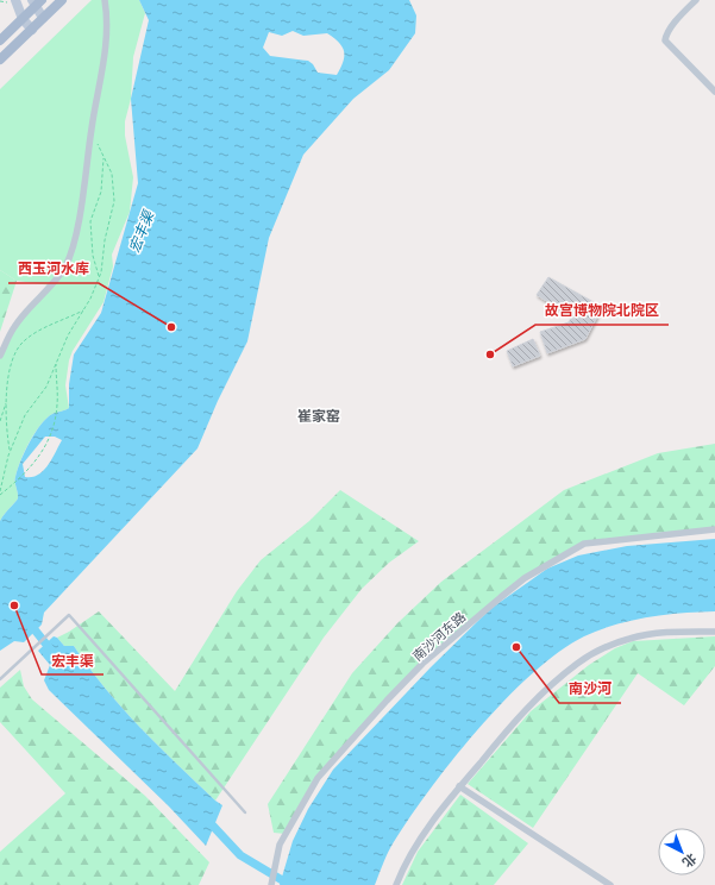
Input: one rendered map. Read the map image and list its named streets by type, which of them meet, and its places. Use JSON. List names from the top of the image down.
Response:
{
  "streets": {
    "street": ["南沙河东路"]
  },
  "districts": ["崔家窑"],
  "water": ["宏丰渠"],
  "places": [
    "西玉河水库",
    "故宫博物院北院区",
    "宏丰渠",
    "南沙河"
  ],
  "north": "bottom right"
}
